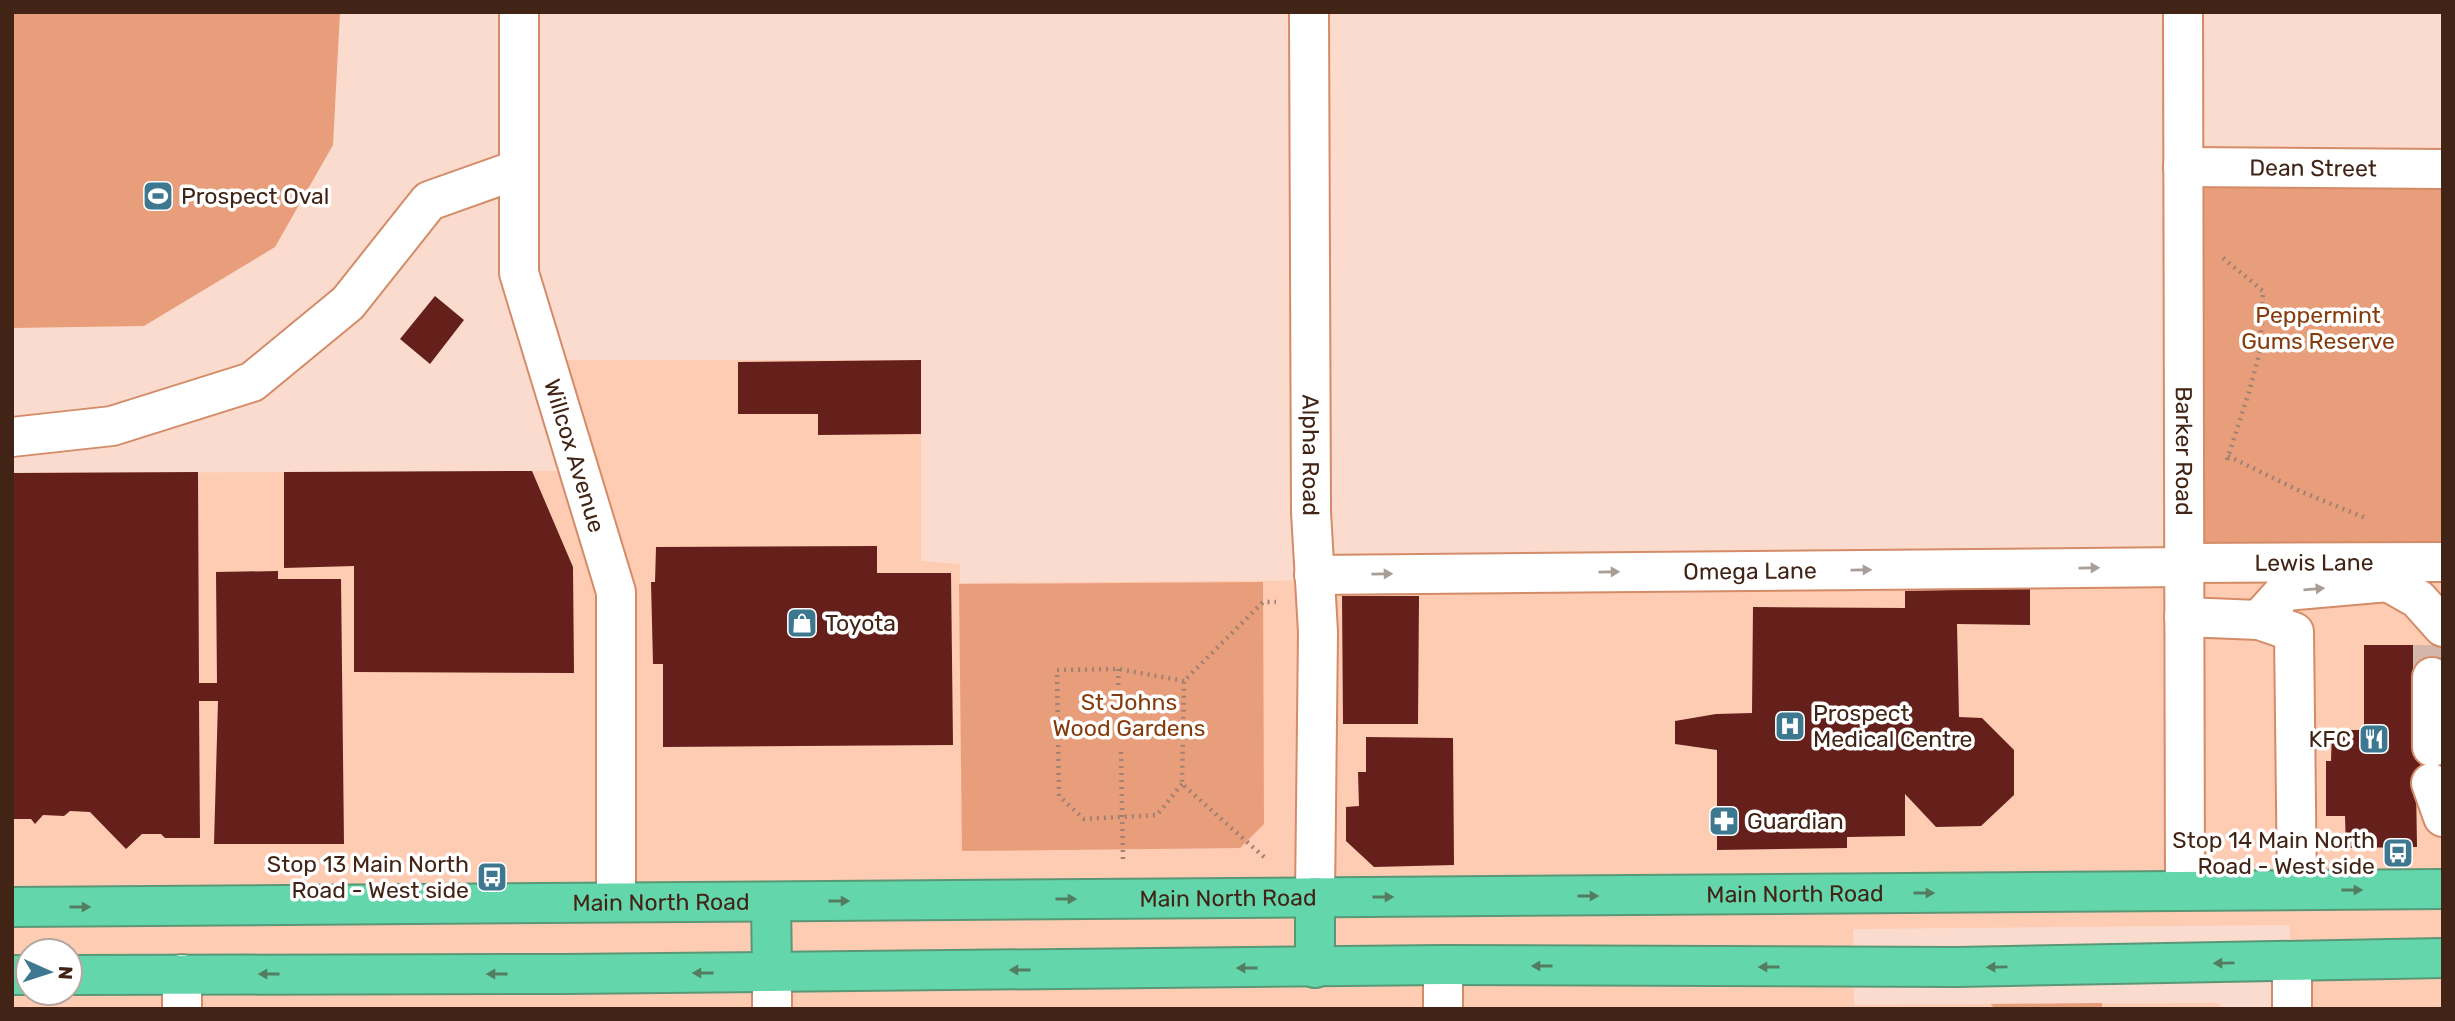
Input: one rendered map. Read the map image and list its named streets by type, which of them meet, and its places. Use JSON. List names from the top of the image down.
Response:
{
  "streets": {
    "highway": ["Main North Road"],
    "street": [
      "Dean Street",
      "Barker Road",
      "Alpha Road",
      "Willcox Avenue",
      "Lewis Lane",
      "Omega Lane"
    ]
  },
  "crossings": [
    ["Dean Street", "Barker Road"],
    ["Barker Road", "Lewis Lane"],
    ["Barker Road", "Omega Lane"],
    ["Barker Road", "Main North Road"],
    ["Alpha Road", "Omega Lane"],
    ["Alpha Road", "Main North Road"],
    ["Willcox Avenue", "Main North Road"],
    ["Lewis Lane", "Omega Lane"]
  ],
  "one_way": ["Omega Lane"],
  "parks": ["Peppermint Gums Reserve", "St Johns Wood Gardens"],
  "places": {
    "sports": ["Prospect Oval"],
    "shop": ["Toyota"],
    "hospital": ["Prospect Medical Centre"],
    "restaurant": ["KFC"],
    "pharmacy": ["Guardian"],
    "bus stop": ["Stop 14 Main North Road - West side", "Stop 13 Main North Road - West side"]
  },
  "north": "right"
}
